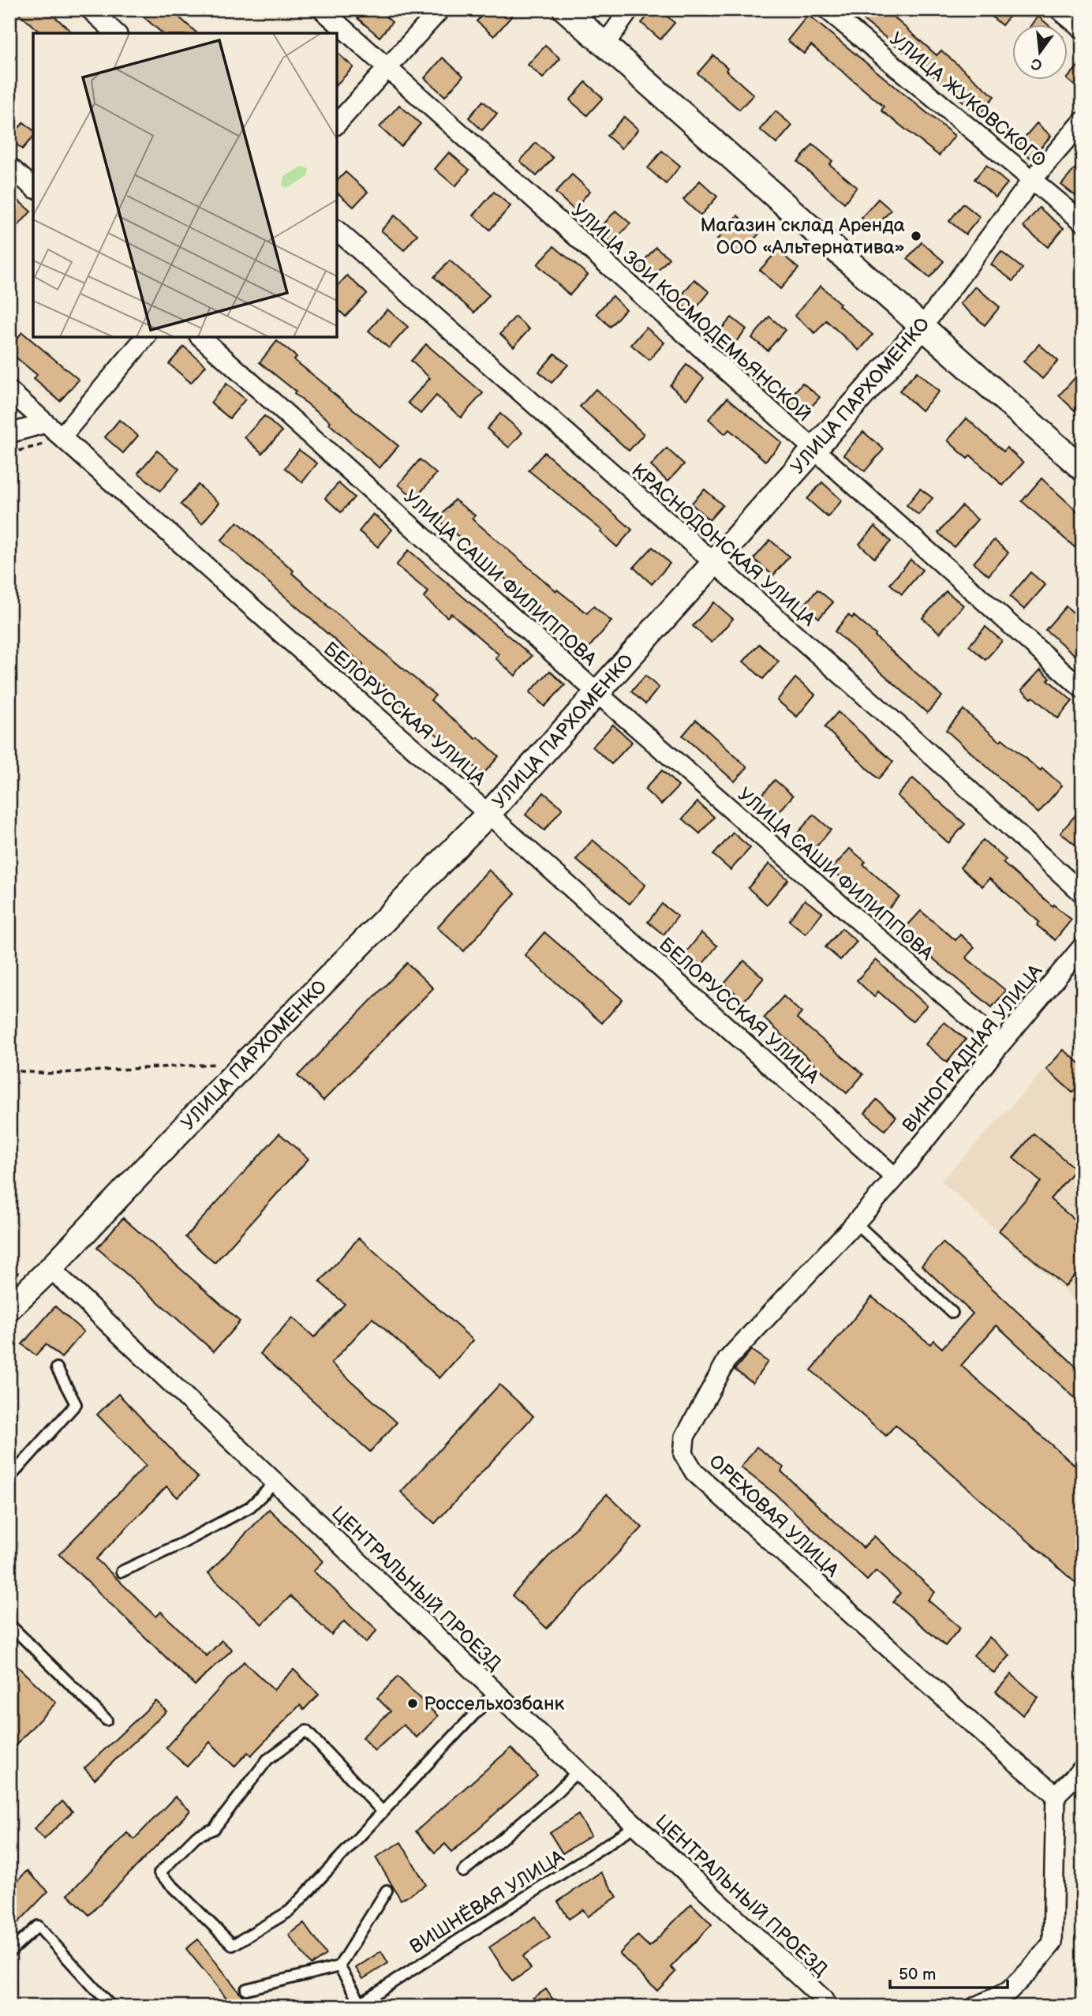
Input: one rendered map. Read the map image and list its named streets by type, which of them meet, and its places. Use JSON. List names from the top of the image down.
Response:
{
  "streets": {
    "street": [
      "УЛИЦА ЖУКОВСКОГО",
      "УЛИЦА ЗОИ КОСМОДЕМЬЯНСКОЙ",
      "УЛИЦА ПАРХОМЕНКО",
      "КРАСНОДОНСКАЯ УЛИЦА",
      "УЛИЦА САШИ ФИЛИППОВА",
      "БЕЛОРУССКАЯ УЛИЦА",
      "ВИНОГРАДНАЯ УЛИЦА",
      "ОРЕХОВАЯ УЛИЦА",
      "ЦЕНТРАЛЬНЫЙ ПРОЕЗД"
    ],
    "lane": ["ВИШНЁВАЯ УЛИЦА"]
  },
  "crossings": [
    ["УЛИЦА ЖУКОВСКОГО", "УЛИЦА ПАРХОМЕНКО"],
    ["УЛИЦА ЗОИ КОСМОДЕМЬЯНСКОЙ", "УЛИЦА ПАРХОМЕНКО"],
    ["УЛИЦА ПАРХОМЕНКО", "КРАСНОДОНСКАЯ УЛИЦА"],
    ["УЛИЦА ПАРХОМЕНКО", "УЛИЦА САШИ ФИЛИППОВА"],
    ["УЛИЦА ПАРХОМЕНКО", "БЕЛОРУССКАЯ УЛИЦА"],
    ["УЛИЦА ПАРХОМЕНКО", "ЦЕНТРАЛЬНЫЙ ПРОЕЗД"],
    ["УЛИЦА САШИ ФИЛИППОВА", "ВИНОГРАДНАЯ УЛИЦА"],
    ["БЕЛОРУССКАЯ УЛИЦА", "ВИНОГРАДНАЯ УЛИЦА"],
    ["БЕЛОРУССКАЯ УЛИЦА", "ОРЕХОВАЯ УЛИЦА"],
    ["ВИНОГРАДНАЯ УЛИЦА", "ОРЕХОВАЯ УЛИЦА"],
    ["ЦЕНТРАЛЬНЫЙ ПРОЕЗД", "ВИШНЁВАЯ УЛИЦА"]
  ],
  "places": ["Магазин склад Аренда ООО «Альтернатива»", "Россельхозбанк"],
  "scale_bar": "50 m",
  "north": "bottom"
}
